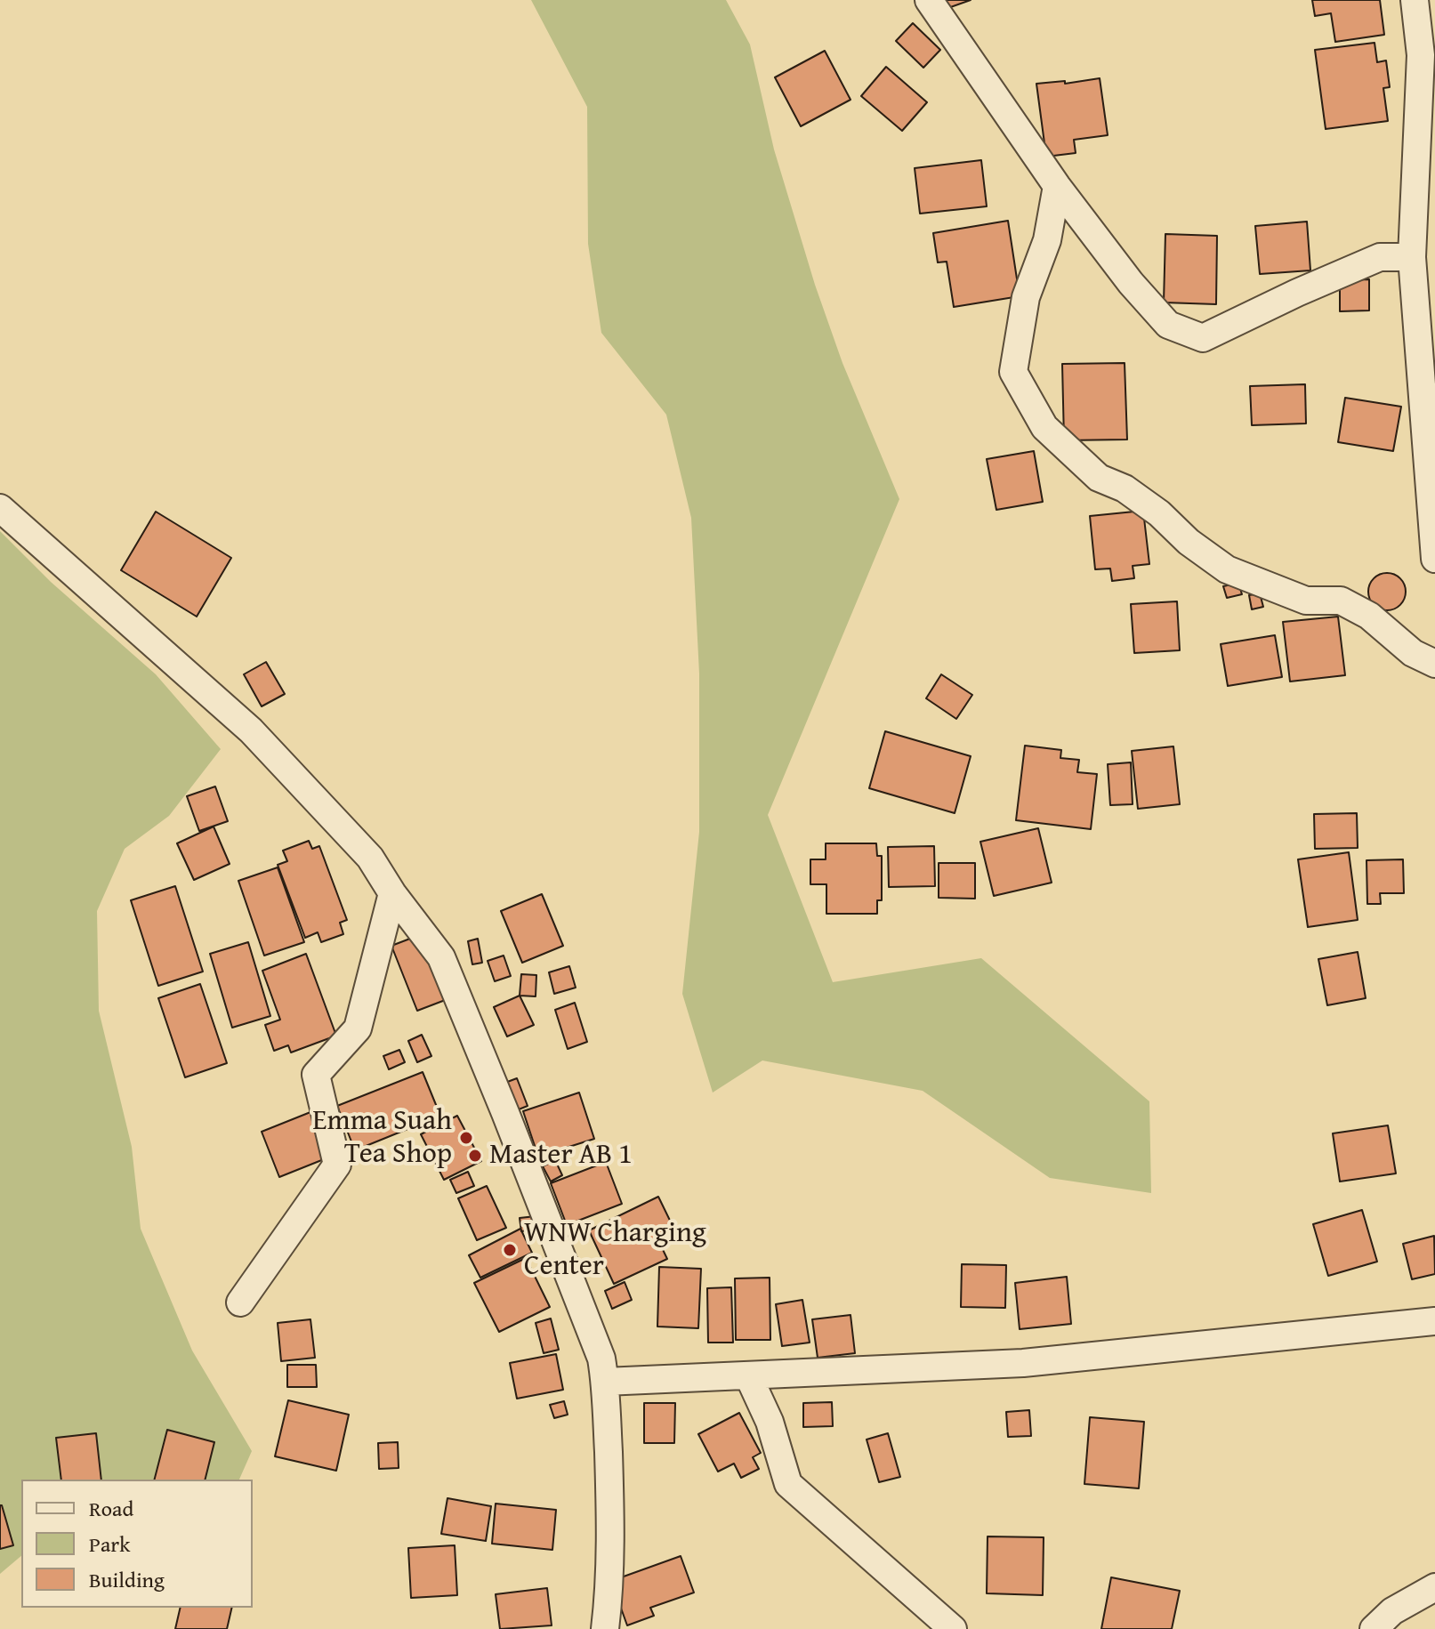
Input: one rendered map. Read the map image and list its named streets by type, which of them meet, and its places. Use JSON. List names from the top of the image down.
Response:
{
  "places": ["Emma Suah Tea Shop", "Master AB 1", "WNW Charging Center"],
  "legend": ["Road", "Park", "Building"]
}
